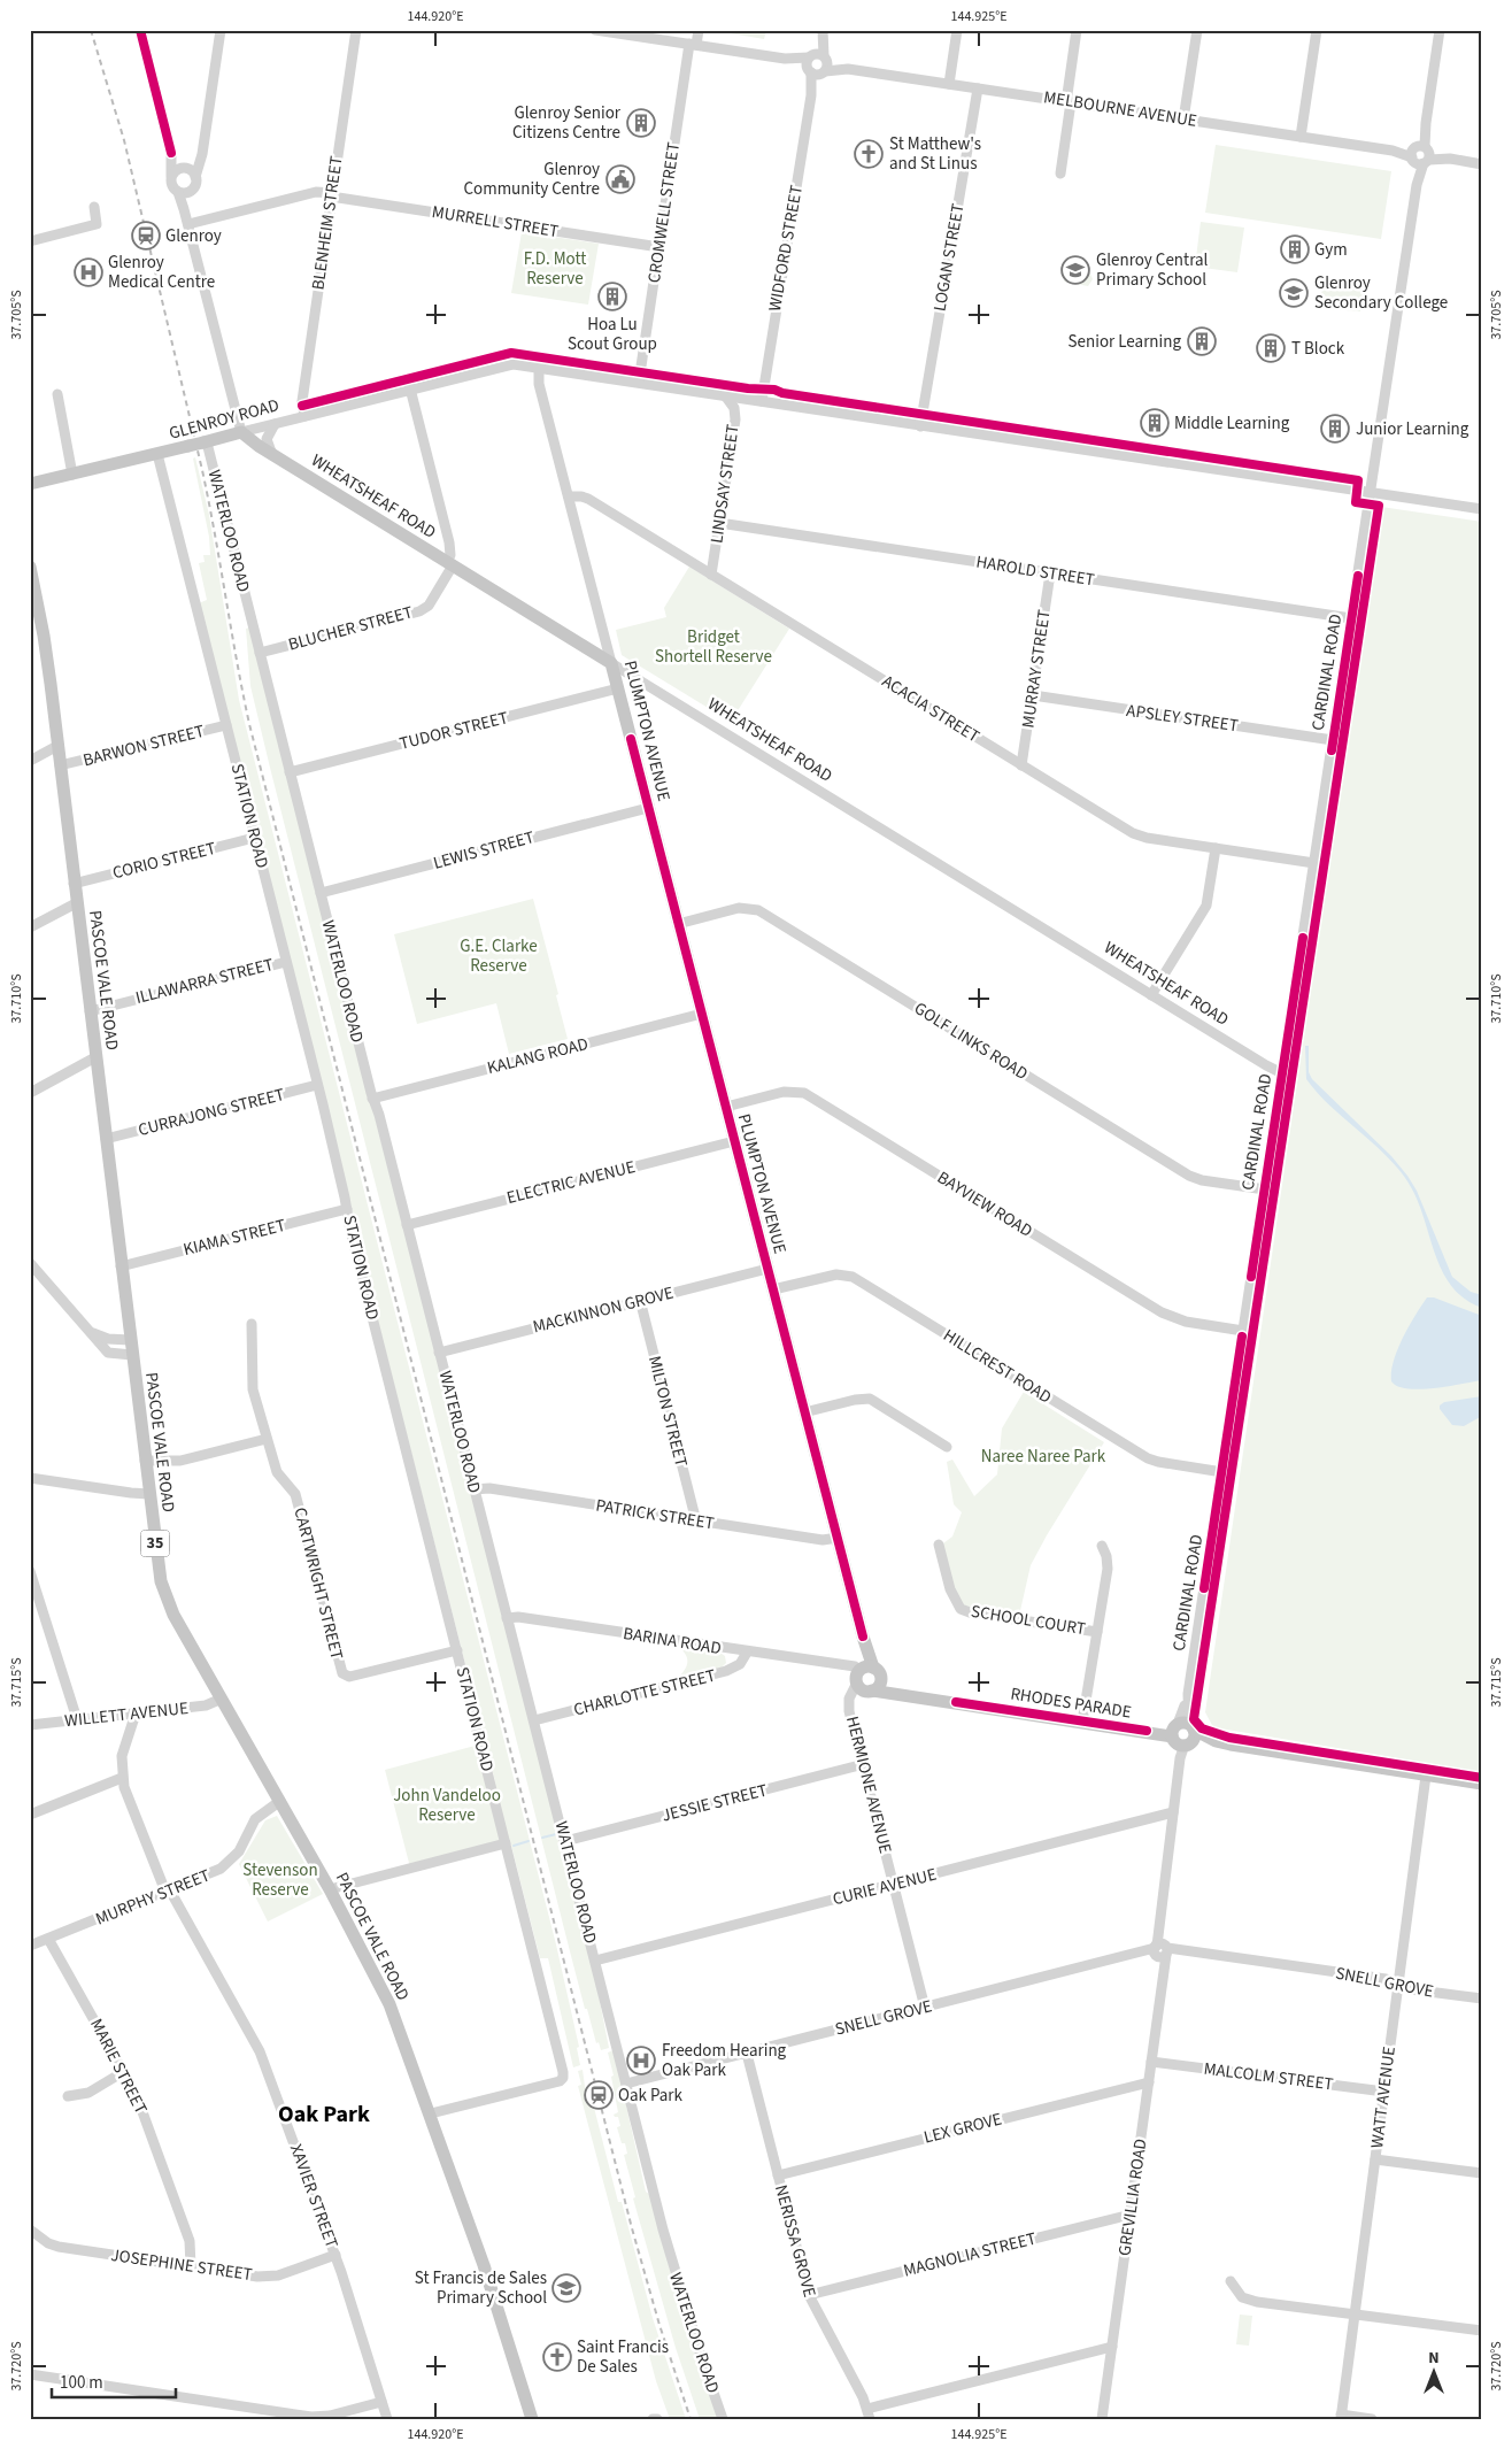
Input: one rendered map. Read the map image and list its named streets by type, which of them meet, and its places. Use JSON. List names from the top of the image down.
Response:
{
  "streets": {
    "main road": [
      "GLENROY ROAD",
      "WHEATSHEAF ROAD",
      "PLUMPTON AVENUE",
      "PASCOE VALE ROAD",
      "35",
      "RHODES PARADE"
    ],
    "street": [
      "MELBOURNE AVENUE",
      "CROMWELL STREET",
      "MURRELL STREET",
      "BLENHEIM STREET",
      "WIDFORD STREET",
      "LOGAN STREET",
      "LINDSAY STREET",
      "WATERLOO ROAD",
      "HAROLD STREET",
      "BLUCHER STREET",
      "MURRAY STREET",
      "CARDINAL ROAD",
      "ACACIA STREET",
      "APSLEY STREET",
      "TUDOR STREET",
      "BARWON STREET",
      "STATION ROAD",
      "LEWIS STREET",
      "CORIO STREET",
      "ILLAWARRA STREET",
      "GOLF LINKS ROAD",
      "KALANG ROAD",
      "CURRAJONG STREET",
      "ELECTRIC AVENUE",
      "BAYVIEW ROAD",
      "KIAMA STREET",
      "MACKINNON GROVE",
      "HILLCREST ROAD",
      "MILTON STREET",
      "PATRICK STREET",
      "CARTWRIGHT STREET",
      "SCHOOL COURT",
      "BARINA ROAD",
      "CHARLOTTE STREET",
      "WILLETT AVENUE",
      "HERMIONE AVENUE",
      "JESSIE STREET",
      "CURIE AVENUE",
      "MURPHY STREET",
      "SNELL GROVE",
      "MARIE STREET",
      "MALCOLM STREET",
      "WATT AVENUE",
      "LEX GROVE",
      "XAVIER STREET",
      "GREVILLIA ROAD",
      "NERISSA GROVE",
      "MAGNOLIA STREET",
      "JOSEPHINE STREET"
    ]
  },
  "crossings": [
    ["MELBOURNE AVENUE", "CROMWELL STREET"],
    ["MELBOURNE AVENUE", "WIDFORD STREET"],
    ["MELBOURNE AVENUE", "LOGAN STREET"],
    ["MELBOURNE AVENUE", "CARDINAL ROAD"],
    ["CROMWELL STREET", "MURRELL STREET"],
    ["CROMWELL STREET", "GLENROY ROAD"],
    ["MURRELL STREET", "BLENHEIM STREET"],
    ["BLENHEIM STREET", "GLENROY ROAD"],
    ["WIDFORD STREET", "GLENROY ROAD"],
    ["LOGAN STREET", "GLENROY ROAD"],
    ["GLENROY ROAD", "LINDSAY STREET"],
    ["GLENROY ROAD", "WHEATSHEAF ROAD"],
    ["GLENROY ROAD", "WATERLOO ROAD"],
    ["GLENROY ROAD", "CARDINAL ROAD"],
    ["GLENROY ROAD", "PLUMPTON AVENUE"],
    ["GLENROY ROAD", "STATION ROAD"],
    ["LINDSAY STREET", "HAROLD STREET"],
    ["LINDSAY STREET", "ACACIA STREET"],
    ["WHEATSHEAF ROAD", "BLUCHER STREET"],
    ["WHEATSHEAF ROAD", "CARDINAL ROAD"],
    ["WHEATSHEAF ROAD", "PLUMPTON AVENUE"],
    ["WATERLOO ROAD", "BLUCHER STREET"],
    ["WATERLOO ROAD", "TUDOR STREET"],
    ["WATERLOO ROAD", "LEWIS STREET"],
    ["WATERLOO ROAD", "KALANG ROAD"],
    ["WATERLOO ROAD", "ELECTRIC AVENUE"],
    ["WATERLOO ROAD", "MACKINNON GROVE"],
    ["WATERLOO ROAD", "PATRICK STREET"],
    ["WATERLOO ROAD", "BARINA ROAD"],
    ["WATERLOO ROAD", "CHARLOTTE STREET"],
    ["WATERLOO ROAD", "JESSIE STREET"],
    ["WATERLOO ROAD", "CURIE AVENUE"],
    ["WATERLOO ROAD", "SNELL GROVE"],
    ["HAROLD STREET", "MURRAY STREET"],
    ["HAROLD STREET", "CARDINAL ROAD"],
    ["MURRAY STREET", "ACACIA STREET"],
    ["MURRAY STREET", "APSLEY STREET"],
    ["CARDINAL ROAD", "ACACIA STREET"],
    ["CARDINAL ROAD", "APSLEY STREET"],
    ["CARDINAL ROAD", "GOLF LINKS ROAD"],
    ["CARDINAL ROAD", "BAYVIEW ROAD"],
    ["CARDINAL ROAD", "HILLCREST ROAD"],
    ["CARDINAL ROAD", "RHODES PARADE"],
    ["CARDINAL ROAD", "GREVILLIA ROAD"],
    ["ACACIA STREET", "PLUMPTON AVENUE"],
    ["TUDOR STREET", "PLUMPTON AVENUE"],
    ["PLUMPTON AVENUE", "LEWIS STREET"],
    ["PLUMPTON AVENUE", "GOLF LINKS ROAD"],
    ["PLUMPTON AVENUE", "KALANG ROAD"],
    ["PLUMPTON AVENUE", "ELECTRIC AVENUE"],
    ["PLUMPTON AVENUE", "BAYVIEW ROAD"],
    ["PLUMPTON AVENUE", "MACKINNON GROVE"],
    ["PLUMPTON AVENUE", "HILLCREST ROAD"],
    ["PLUMPTON AVENUE", "PATRICK STREET"],
    ["PLUMPTON AVENUE", "BARINA ROAD"],
    ["PLUMPTON AVENUE", "RHODES PARADE"],
    ["PLUMPTON AVENUE", "HERMIONE AVENUE"],
    ["BARWON STREET", "STATION ROAD"],
    ["BARWON STREET", "PASCOE VALE ROAD"],
    ["STATION ROAD", "CORIO STREET"],
    ["STATION ROAD", "PASCOE VALE ROAD"],
    ["STATION ROAD", "ILLAWARRA STREET"],
    ["STATION ROAD", "CURRAJONG STREET"],
    ["STATION ROAD", "KIAMA STREET"],
    ["STATION ROAD", "CARTWRIGHT STREET"],
    ["CORIO STREET", "PASCOE VALE ROAD"],
    ["PASCOE VALE ROAD", "ILLAWARRA STREET"],
    ["PASCOE VALE ROAD", "CURRAJONG STREET"],
    ["PASCOE VALE ROAD", "KIAMA STREET"],
    ["PASCOE VALE ROAD", "WILLETT AVENUE"],
    ["PASCOE VALE ROAD", "MURPHY STREET"],
    ["MACKINNON GROVE", "MILTON STREET"],
    ["MILTON STREET", "PATRICK STREET"],
    ["BARINA ROAD", "CHARLOTTE STREET"],
    ["BARINA ROAD", "RHODES PARADE"],
    ["BARINA ROAD", "HERMIONE AVENUE"],
    ["RHODES PARADE", "HERMIONE AVENUE"],
    ["RHODES PARADE", "WATT AVENUE"],
    ["RHODES PARADE", "GREVILLIA ROAD"],
    ["WILLETT AVENUE", "XAVIER STREET"],
    ["HERMIONE AVENUE", "JESSIE STREET"],
    ["HERMIONE AVENUE", "CURIE AVENUE"],
    ["HERMIONE AVENUE", "SNELL GROVE"],
    ["CURIE AVENUE", "GREVILLIA ROAD"],
    ["MURPHY STREET", "MARIE STREET"],
    ["MURPHY STREET", "XAVIER STREET"],
    ["SNELL GROVE", "WATT AVENUE"],
    ["SNELL GROVE", "GREVILLIA ROAD"],
    ["SNELL GROVE", "NERISSA GROVE"],
    ["MARIE STREET", "JOSEPHINE STREET"],
    ["MALCOLM STREET", "WATT AVENUE"],
    ["MALCOLM STREET", "GREVILLIA ROAD"],
    ["LEX GROVE", "GREVILLIA ROAD"],
    ["LEX GROVE", "NERISSA GROVE"],
    ["XAVIER STREET", "JOSEPHINE STREET"],
    ["GREVILLIA ROAD", "MAGNOLIA STREET"],
    ["NERISSA GROVE", "MAGNOLIA STREET"]
  ],
  "districts": ["Oak Park"],
  "parks": [
    "F.D. Mott Reserve",
    "Bridget Shortell Reserve",
    "G.E. Clarke Reserve",
    "Naree Naree Park",
    "John Vandeloo Reserve",
    "Stevenson Reserve"
  ],
  "places": {
    "building": [
      "Glenroy Senior Citizens Centre",
      "Gym",
      "Hoa Lu Scout Group",
      "Senior Learning",
      "T Block",
      "Middle Learning",
      "Junior Learning"
    ],
    "church": ["St Matthew's and St Linus", "Saint Francis De Sales"],
    "public building": ["Glenroy Community Centre"],
    "station": ["Glenroy", "Oak Park"],
    "school or university": ["Glenroy Central Primary School", "Glenroy Secondary College", "St Francis de Sales Primary School"],
    "hospital": ["Glenroy Medical Centre", "Freedom Hearing Oak Park"]
  },
  "scale_bar": "100 m",
  "north": "top",
  "coordinates": [
    "144.920°E",
    "144.925°E",
    "37.705°S",
    "37.710°S",
    "37.715°S",
    "37.720°S"
  ]
}
